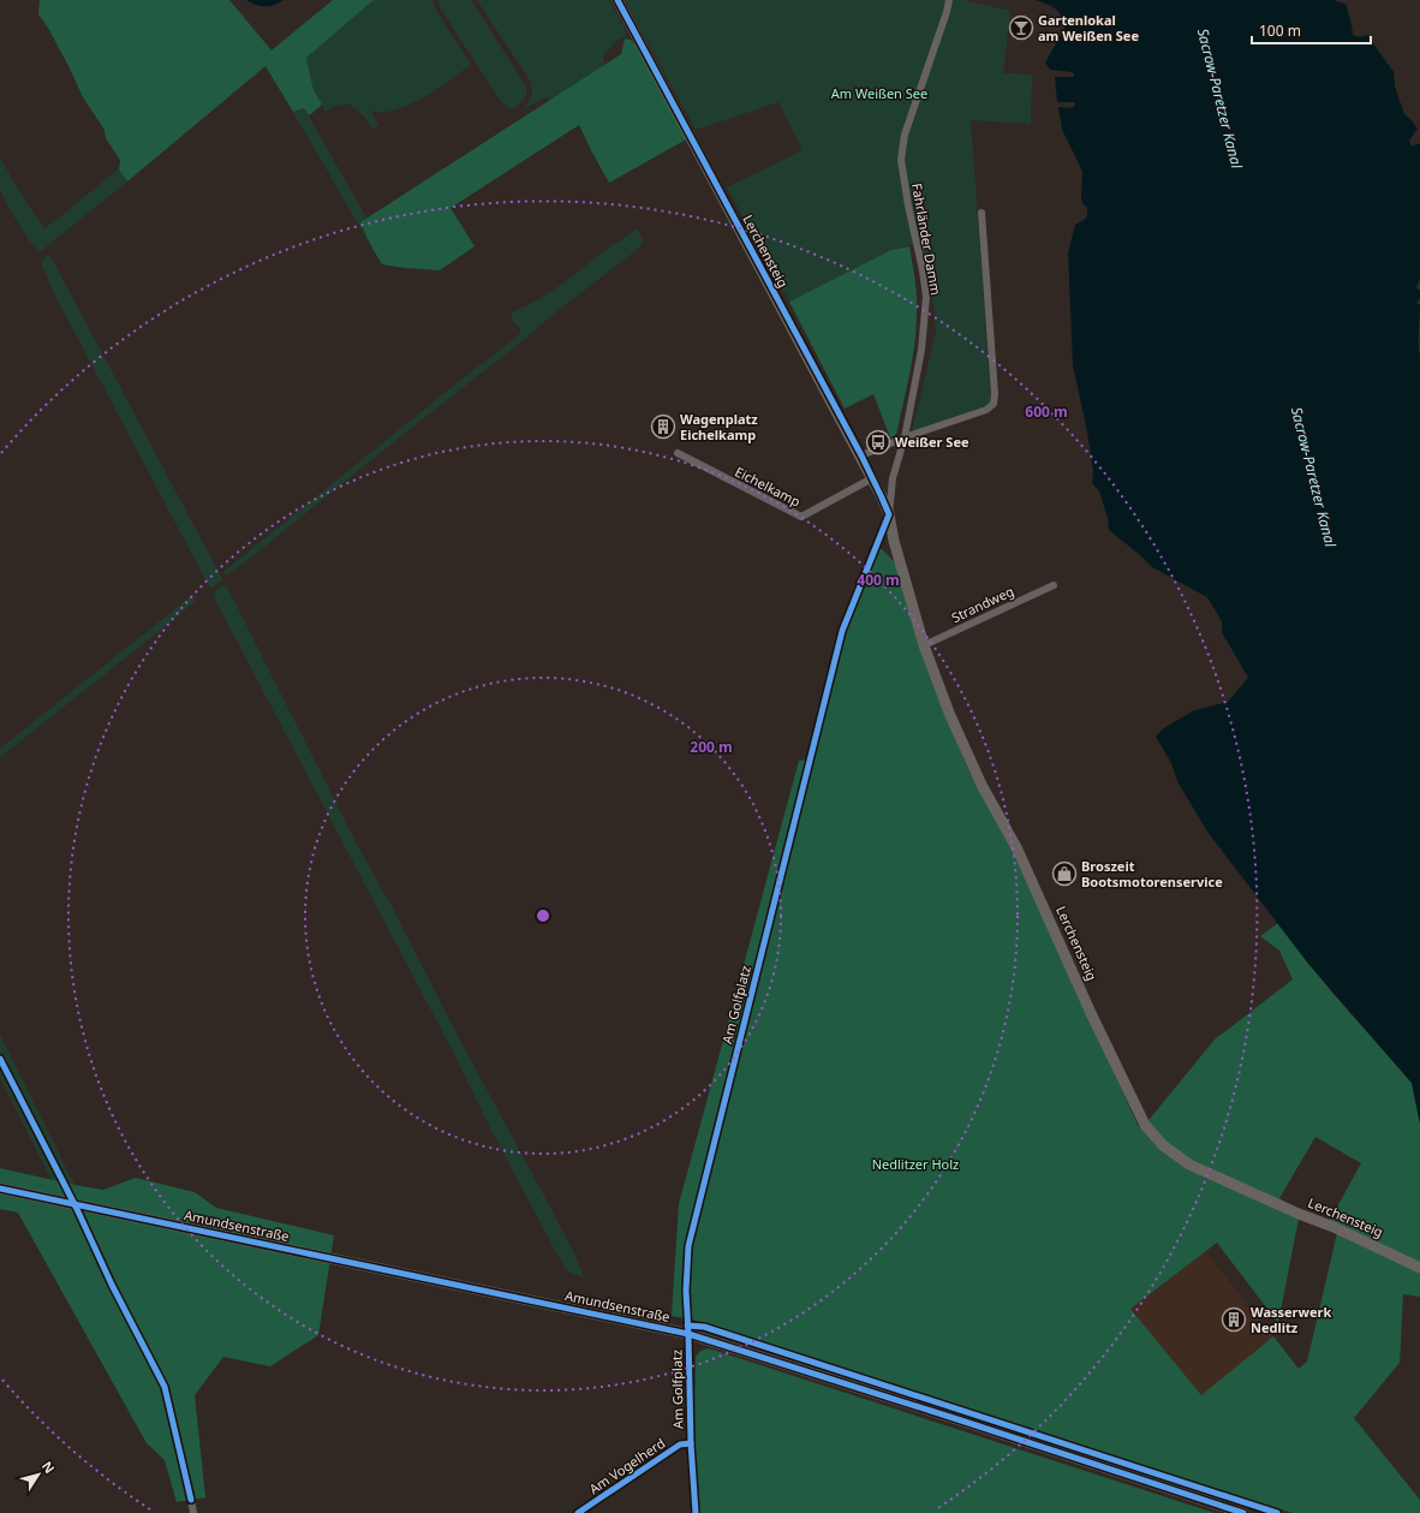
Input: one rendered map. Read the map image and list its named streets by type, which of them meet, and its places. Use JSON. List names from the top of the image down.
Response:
{
  "streets": {
    "street": [
      "Fahrländer Damm",
      "Lerchensteig",
      "Eichelkamp",
      "Strandweg",
      "Am Golfplatz",
      "Amundsenstraße",
      "Am Vogelherd"
    ]
  },
  "crossings": [
    ["Fahrländer Damm", "Lerchensteig"],
    ["Fahrländer Damm", "Am Golfplatz"],
    ["Lerchensteig", "Eichelkamp"],
    ["Lerchensteig", "Strandweg"],
    ["Lerchensteig", "Am Golfplatz"],
    ["Am Golfplatz", "Amundsenstraße"],
    ["Am Golfplatz", "Am Vogelherd"]
  ],
  "water": ["Sacrow-Paretzer Kanal"],
  "parks": ["Am Weißen See", "Nedlitzer Holz"],
  "places": {
    "bar": ["Gartenlokal am Weißen See"],
    "building": ["Wagenplatz Eichelkamp", "Wasserwerk Nedlitz"],
    "bus stop": ["Weißer See"],
    "shop": ["Broszeit Bootsmotorenservice"]
  },
  "scale_bar": "100 m",
  "north": "top right",
  "rings": ["600 m", "400 m", "200 m"]
}
